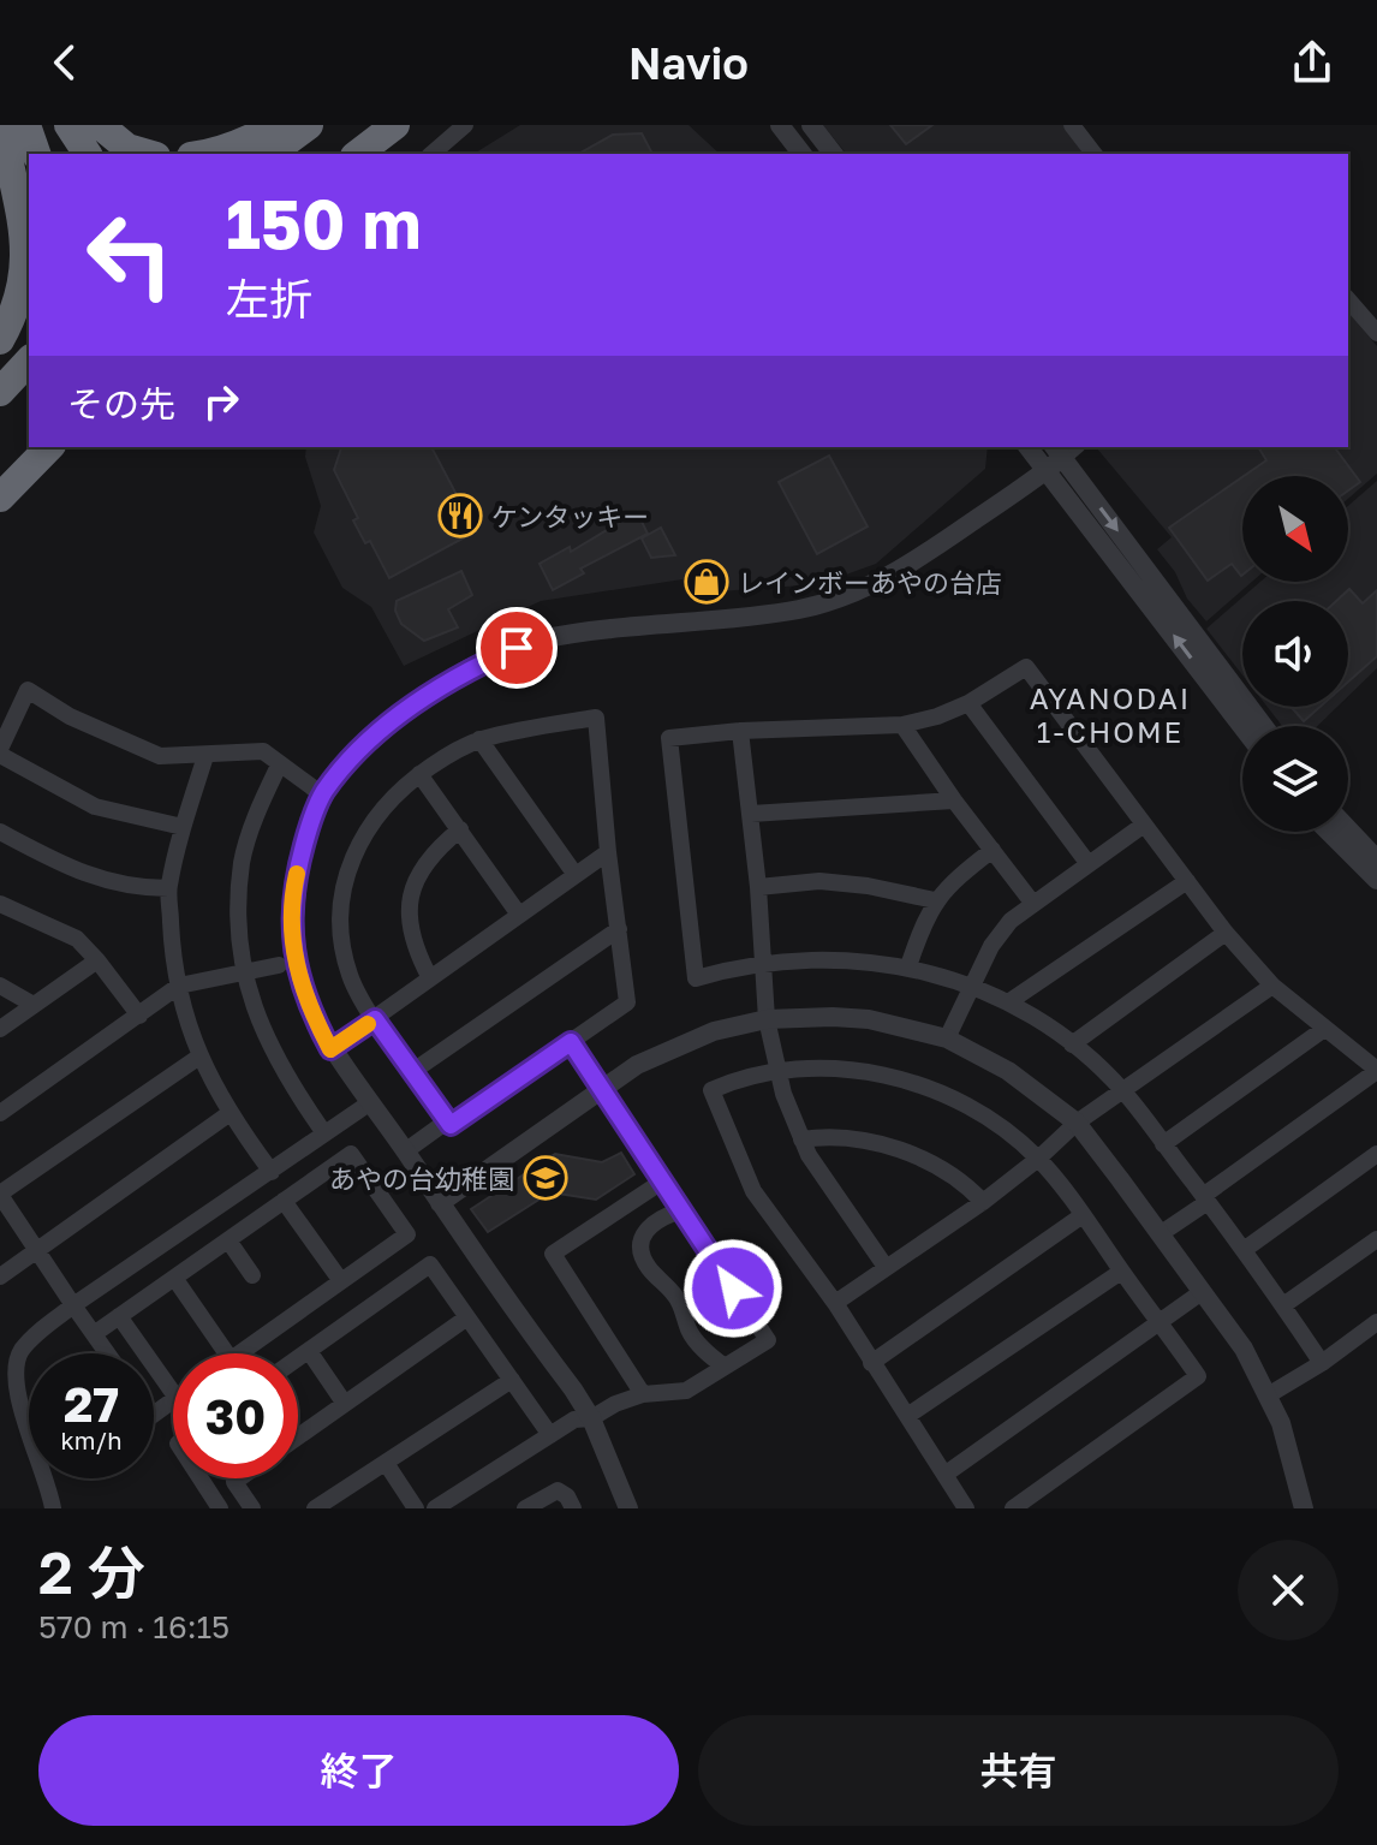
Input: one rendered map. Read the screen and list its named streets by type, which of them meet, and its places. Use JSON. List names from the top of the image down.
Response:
{
  "districts": ["AYANODAI 1-CHOME"],
  "places": {
    "restaurant": ["ケンタッキー"],
    "shop": ["レインボーあやの台店"],
    "school or university": ["あやの台幼稚園"]
  },
  "north": "bottom right",
  "page": {
    "header": "Navio",
    "turn": ["150 m", "左折"],
    "then": "その先",
    "speed": "27 km/h",
    "limit": "30",
    "heading": ["2 分", "570 m · 16:15"],
    "buttons": ["終了", "共有"]
  }
}
